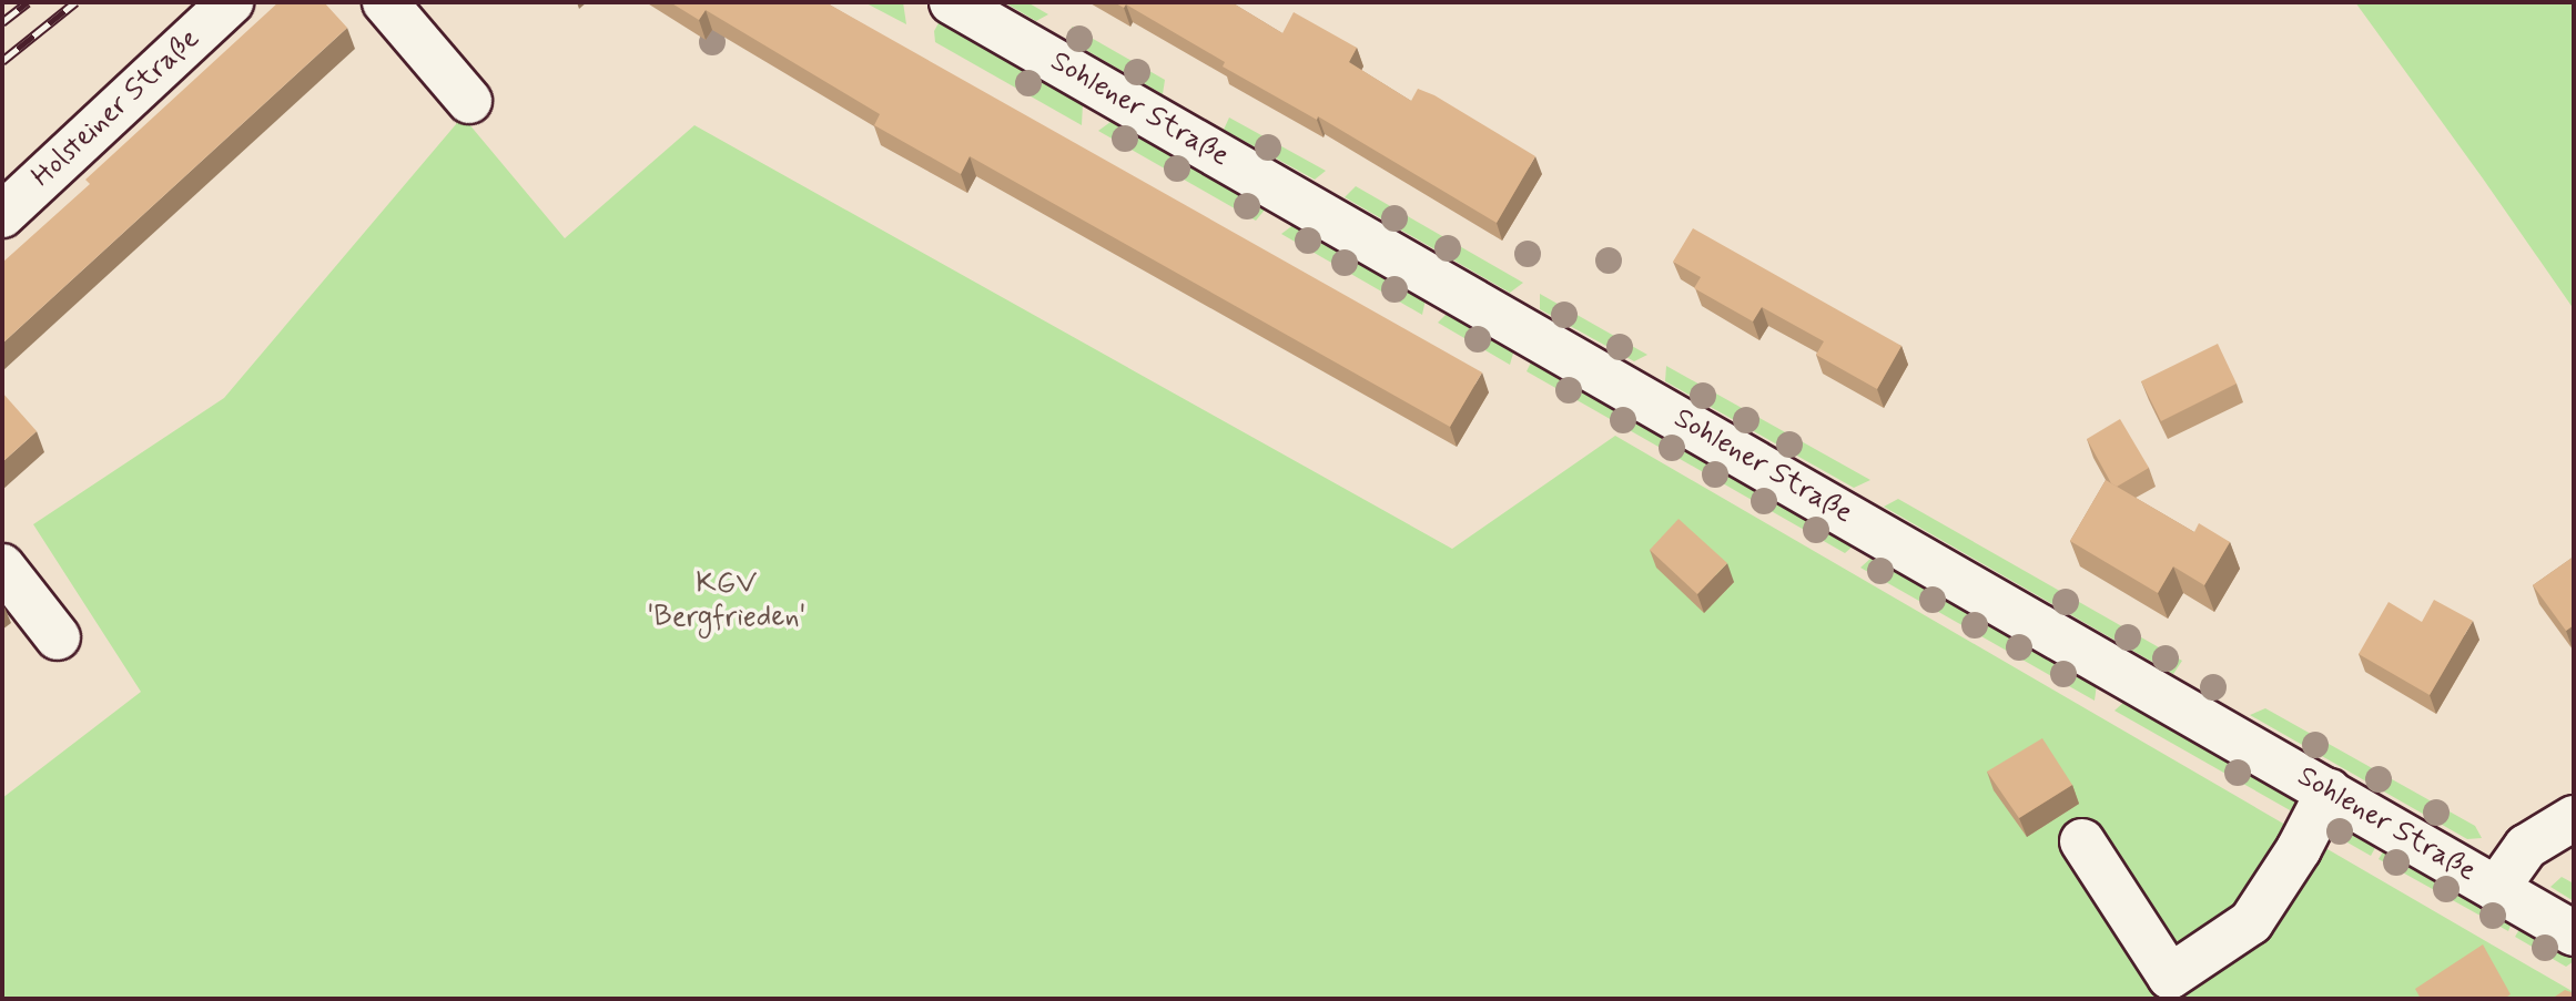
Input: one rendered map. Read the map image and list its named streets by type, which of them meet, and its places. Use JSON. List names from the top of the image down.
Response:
{
  "streets": {
    "street": ["Holsteiner Straße", "Sohlener Straße"]
  },
  "parks": ["KGV 'Bergfrieden'"]
}
